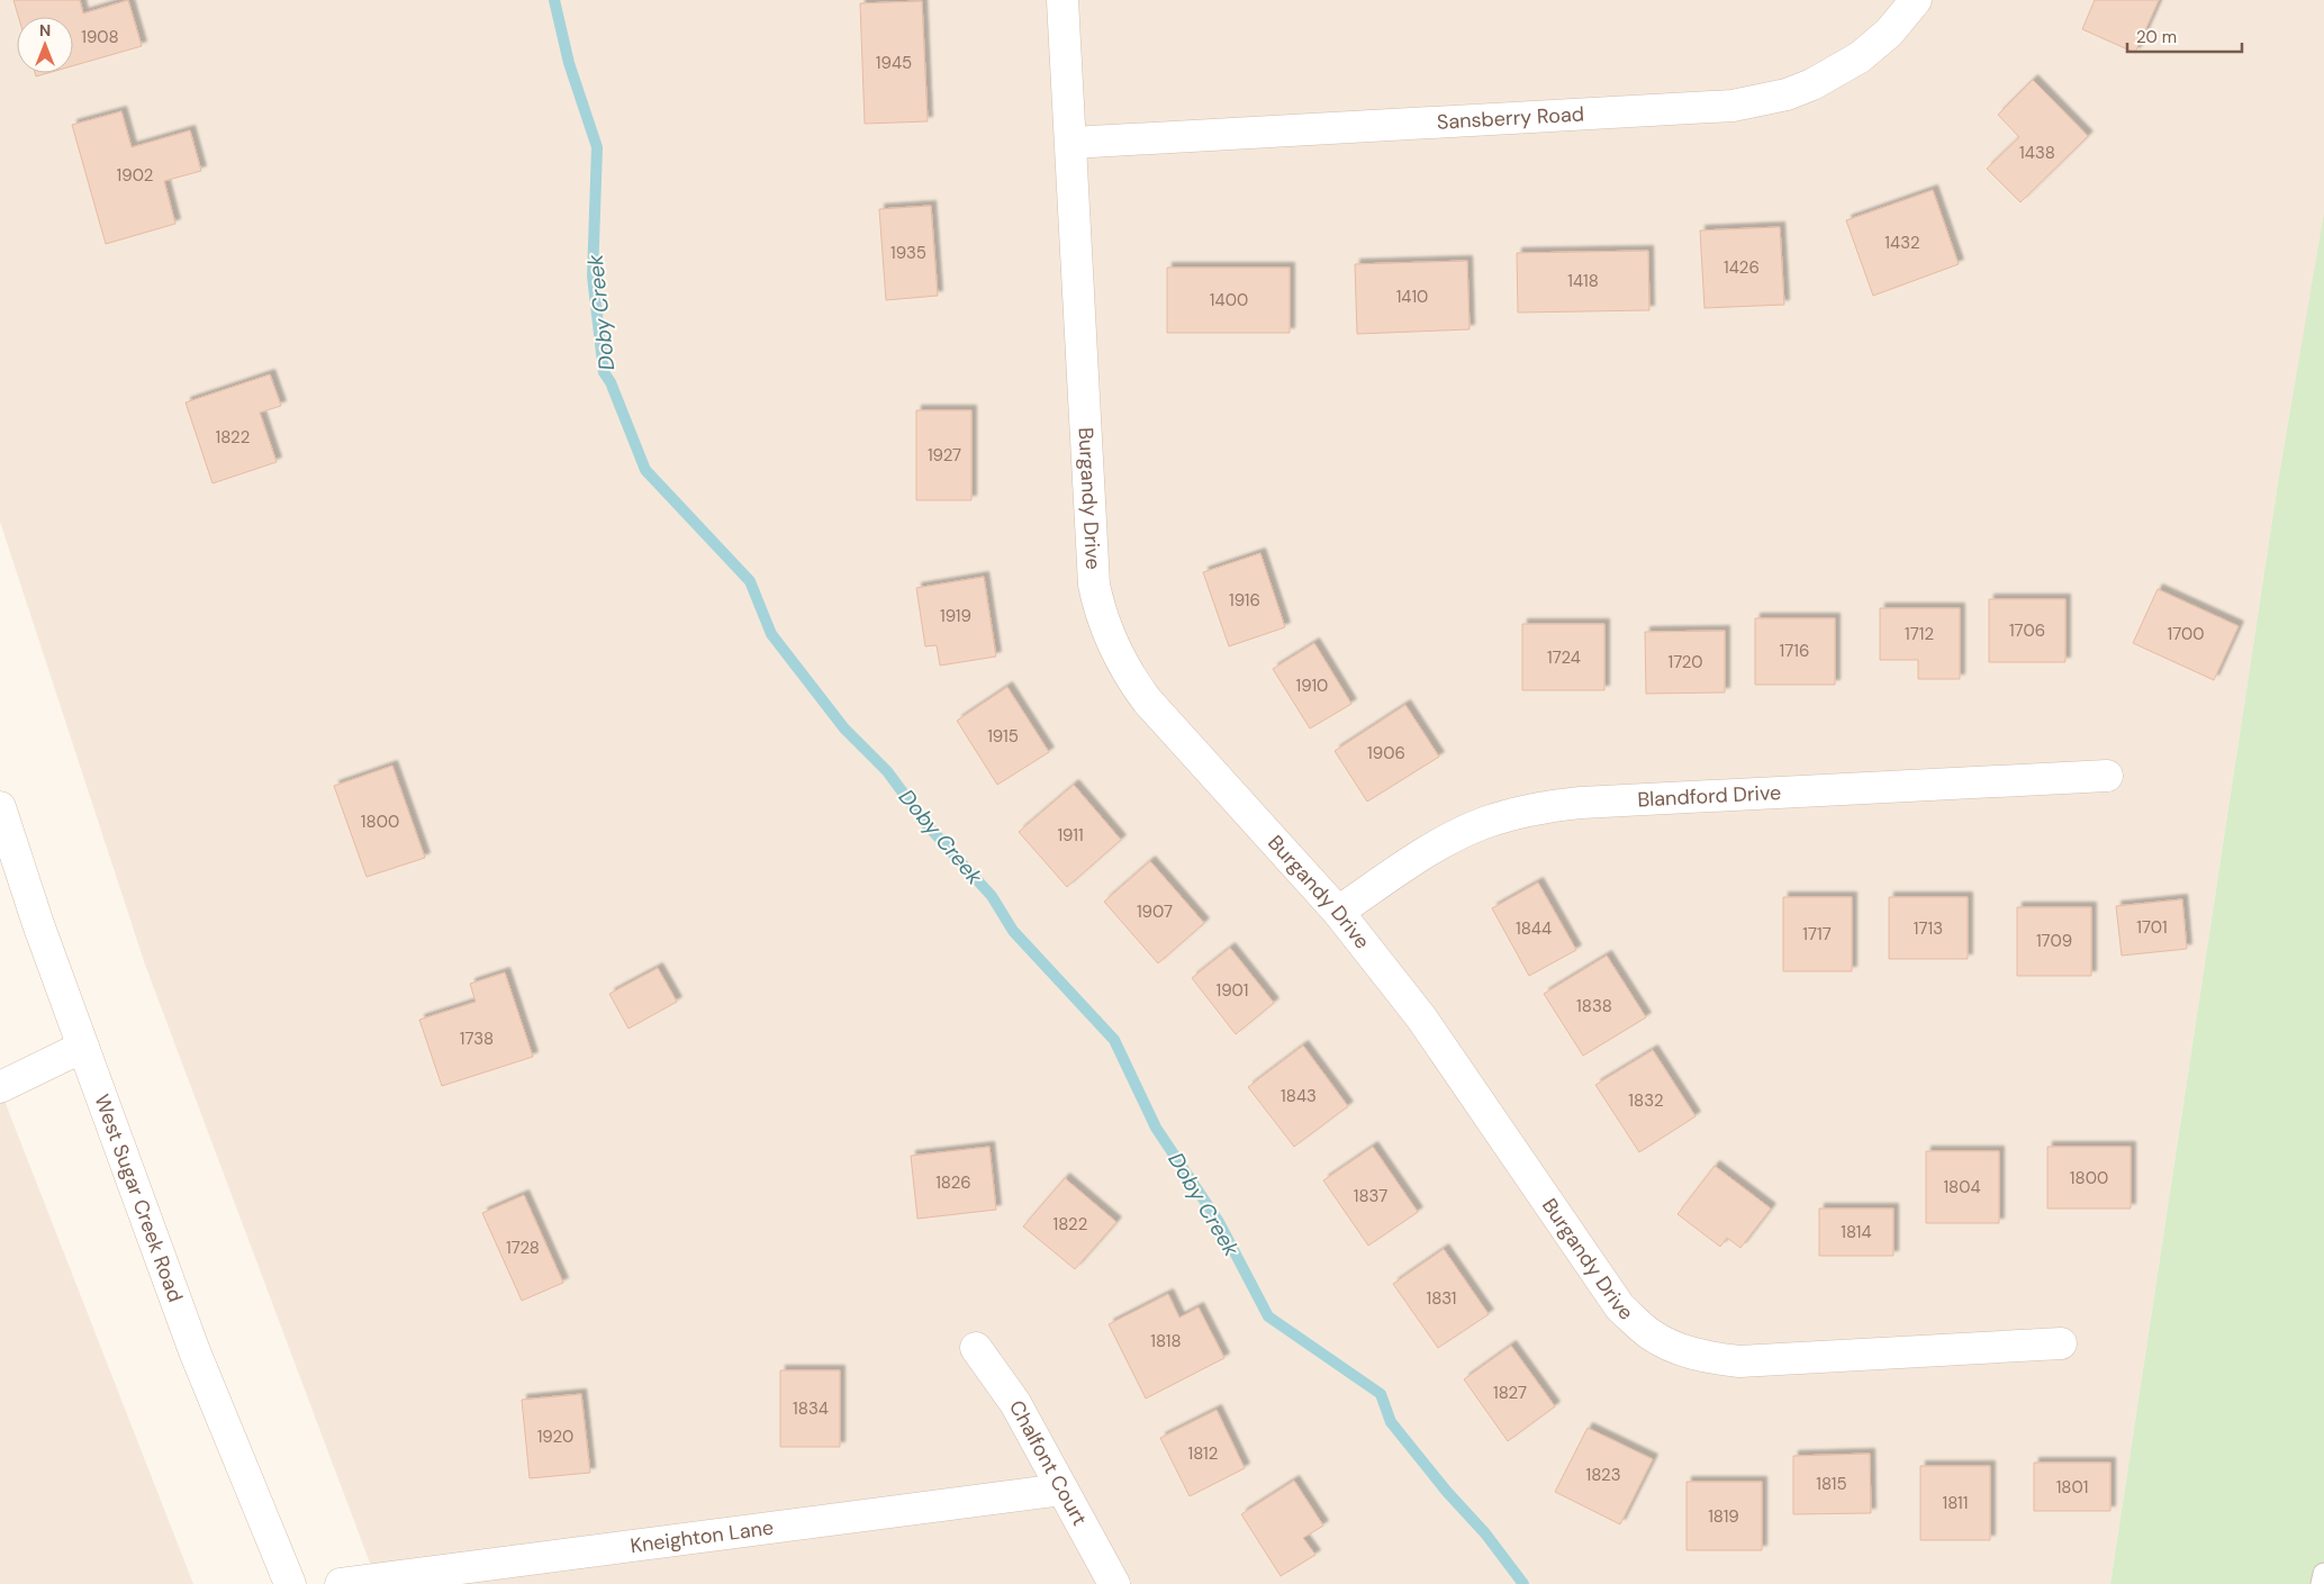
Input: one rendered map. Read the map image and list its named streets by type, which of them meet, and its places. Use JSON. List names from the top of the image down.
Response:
{
  "streets": {
    "street": [
      "Sansberry Road",
      "Burgandy Drive",
      "Blandford Drive",
      "West Sugar Creek Road",
      "Chalfont Court",
      "Kneighton Lane"
    ]
  },
  "crossings": [
    ["Sansberry Road", "Burgandy Drive"],
    ["Burgandy Drive", "Blandford Drive"],
    ["Chalfont Court", "Kneighton Lane"]
  ],
  "water": ["Doby Creek"],
  "house_numbers": [
    "1908",
    "1945",
    "1438",
    "1902",
    "1432",
    "1935",
    "1426",
    "1418",
    "1410",
    "1400",
    "1822",
    "1927",
    "1916",
    "1919",
    "1706",
    "1712",
    "1700",
    "1716",
    "1724",
    "1720",
    "1910",
    "1915",
    "1906",
    "1800",
    "1911",
    "1907",
    "1701",
    "1844",
    "1713",
    "1717",
    "1709",
    "1901",
    "1838",
    "1738",
    "1843",
    "1832",
    "1800",
    "1826",
    "1804",
    "1837",
    "1822",
    "1814",
    "1728",
    "1831",
    "1818",
    "1827",
    "1834",
    "1920",
    "1812",
    "1823",
    "1815",
    "1801",
    "1811",
    "1819"
  ],
  "scale_bar": "20 m",
  "north": "top"
}
